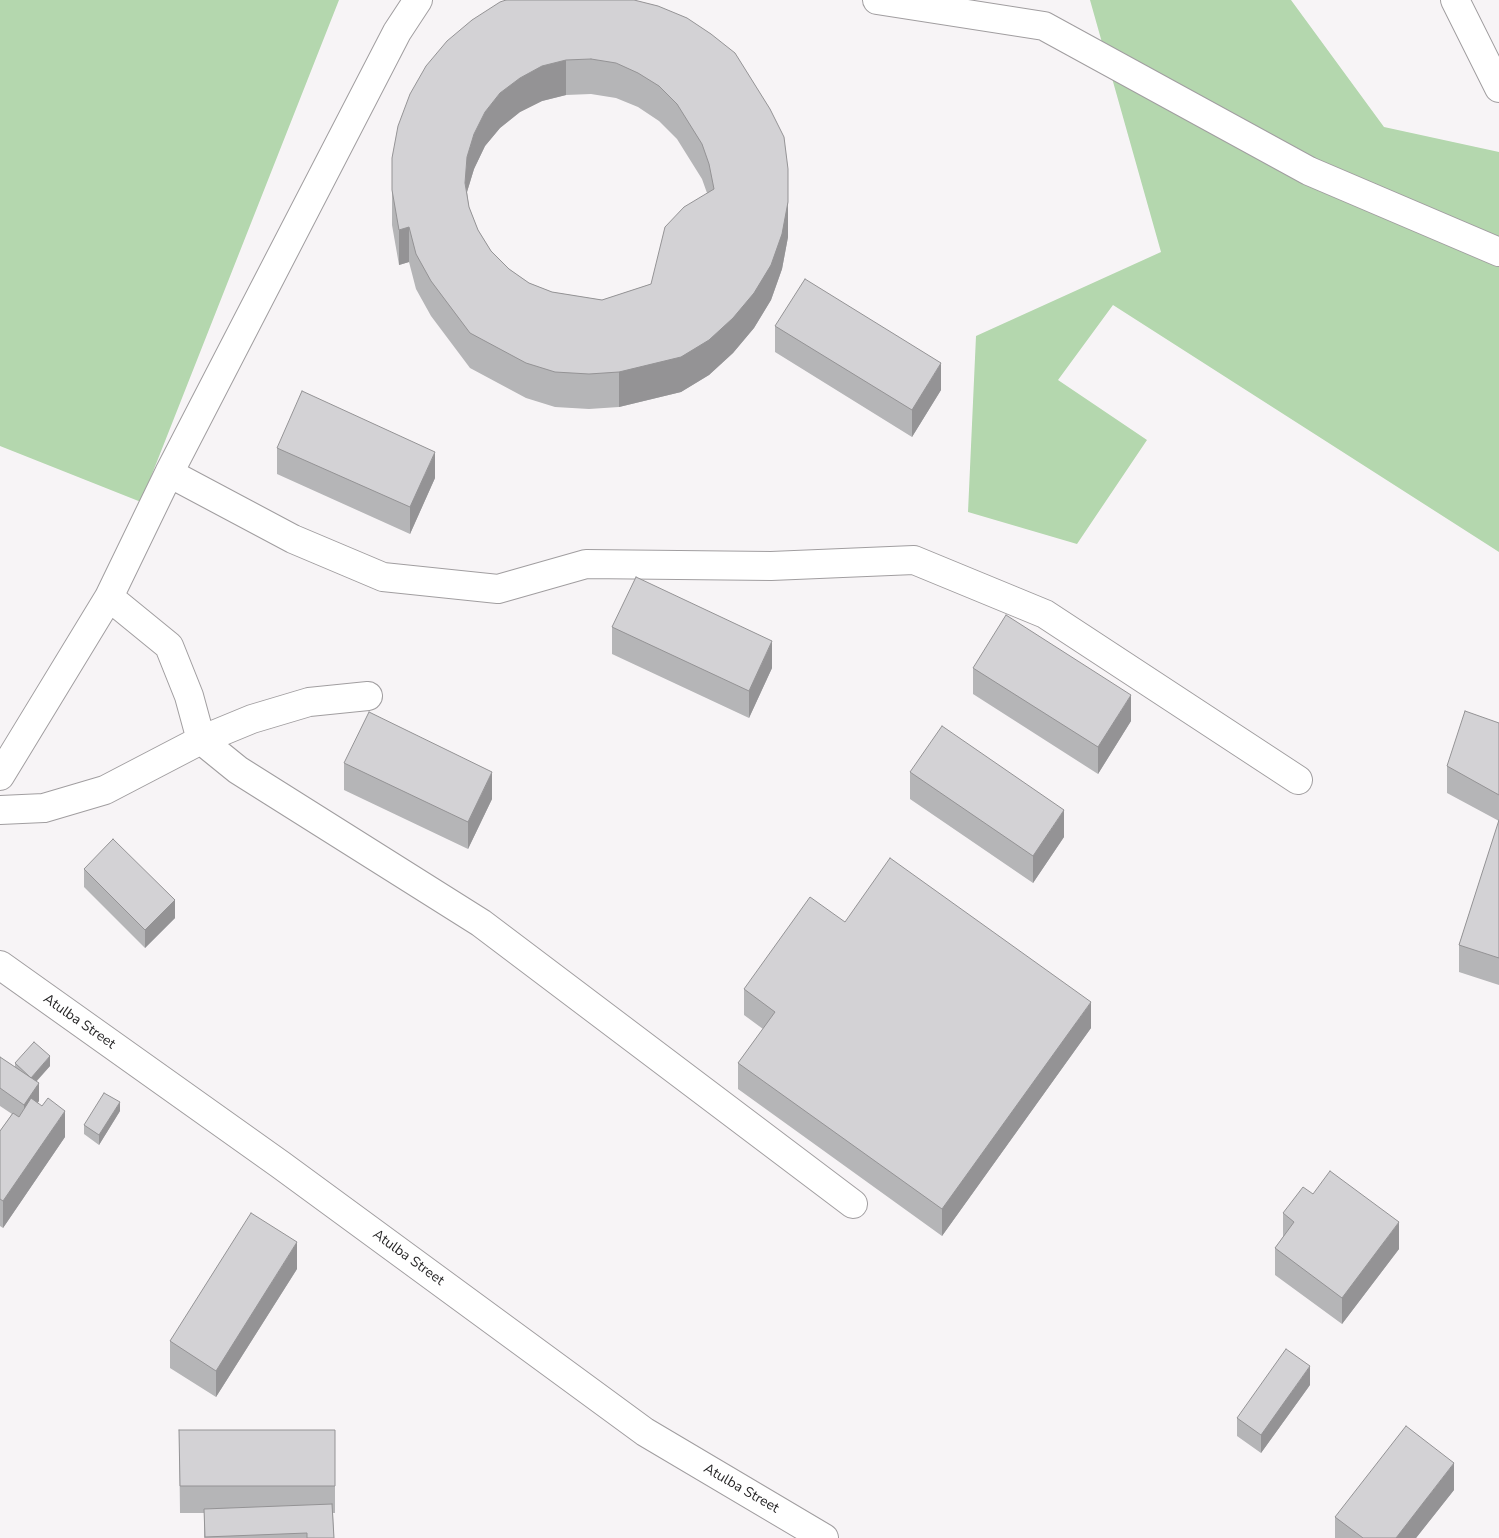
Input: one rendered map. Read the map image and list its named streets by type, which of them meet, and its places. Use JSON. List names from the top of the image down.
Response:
{
  "streets": {
    "street": ["Atulba Street"]
  }
}
